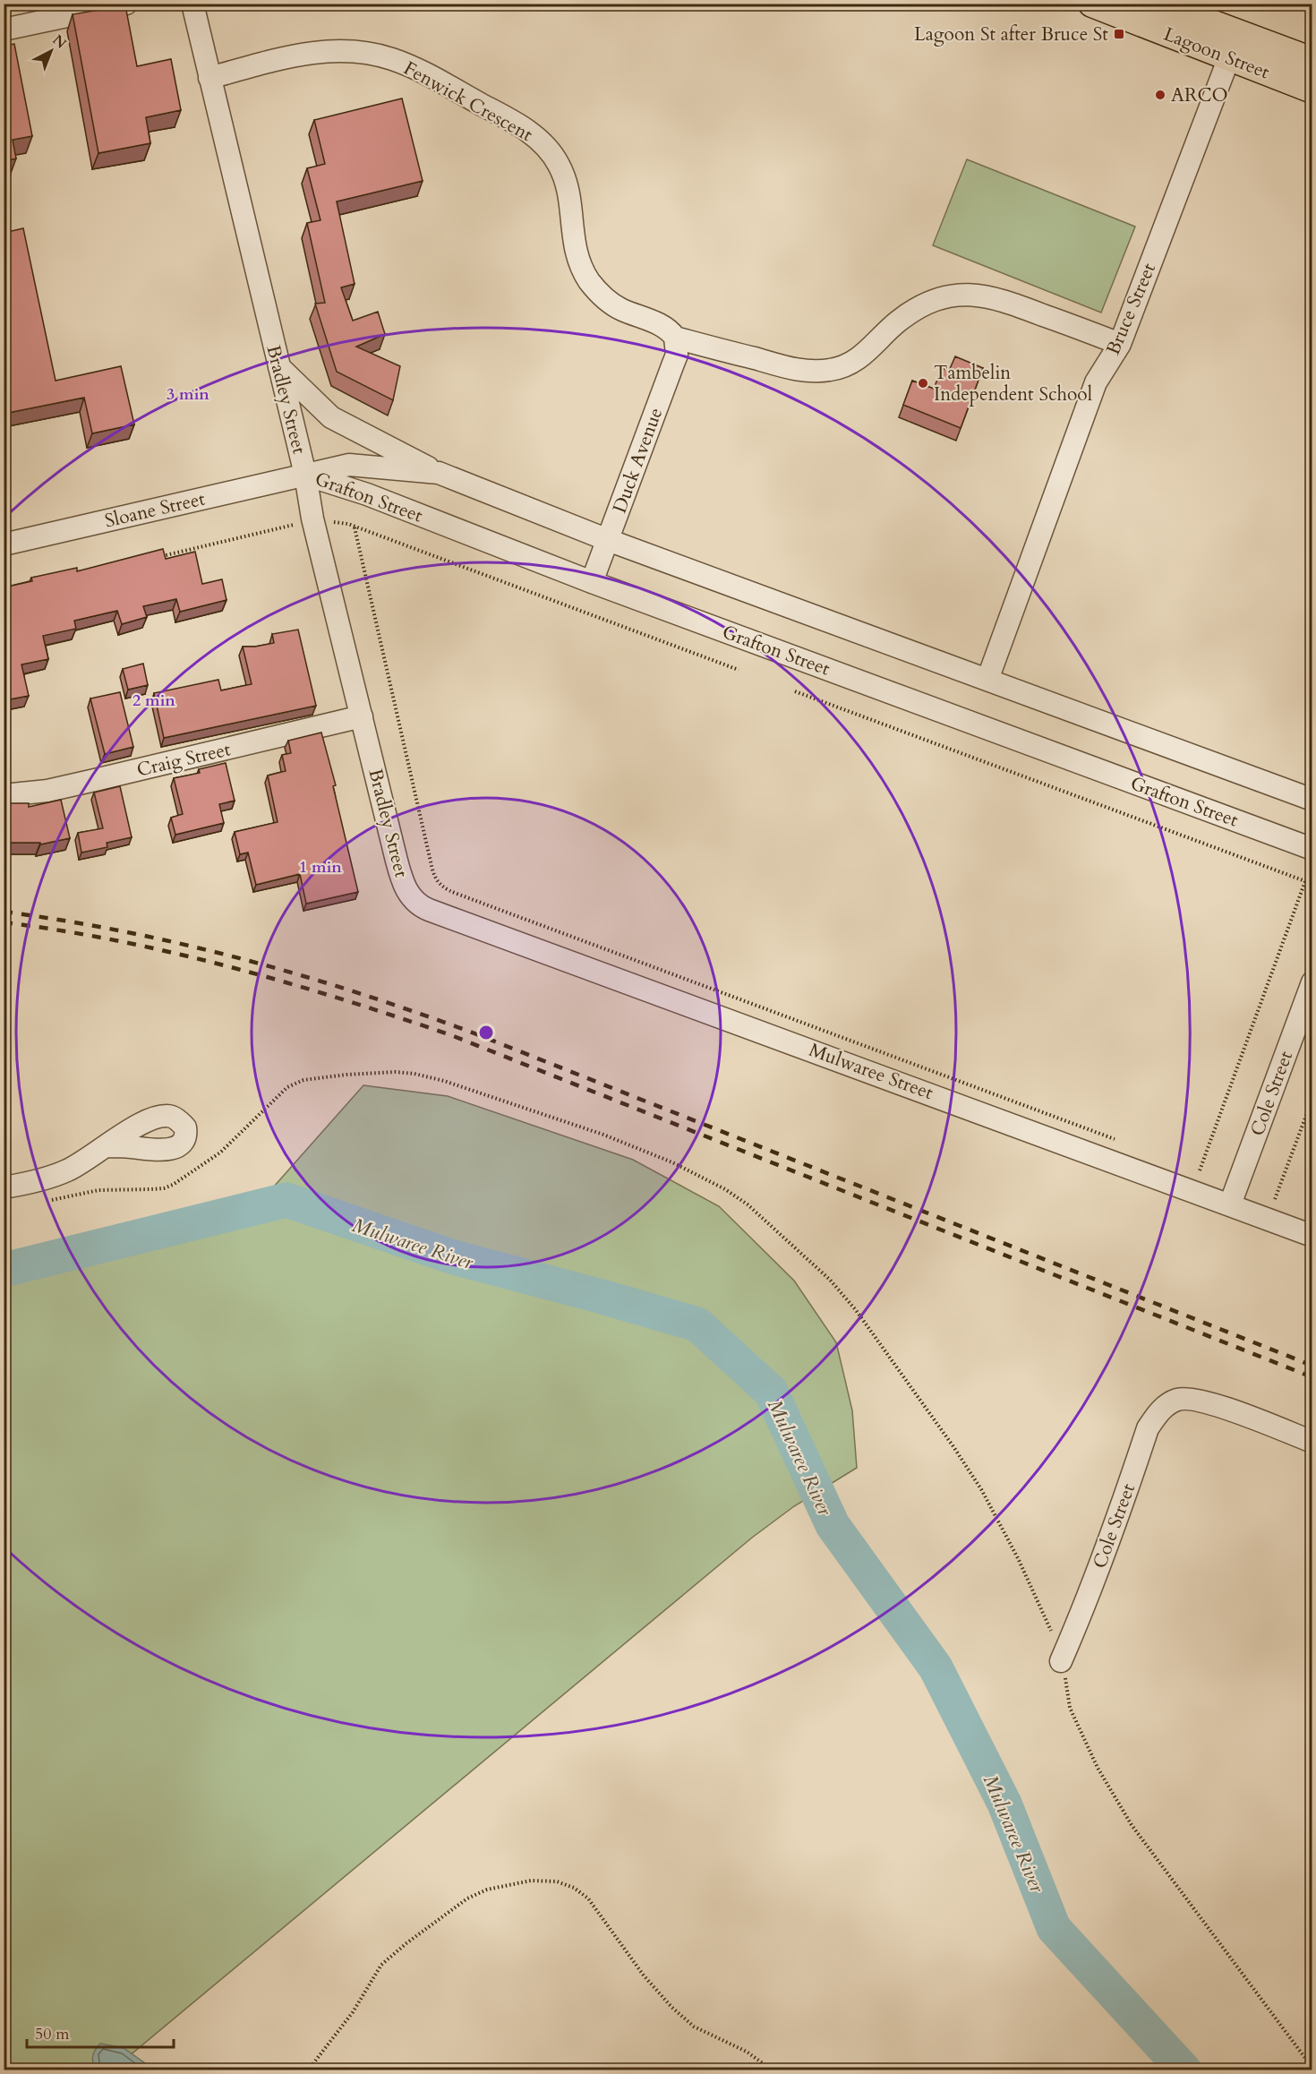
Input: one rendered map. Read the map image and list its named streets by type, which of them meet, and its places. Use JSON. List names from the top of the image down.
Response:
{
  "streets": {
    "main road": ["Lagoon Street"],
    "street": [
      "Fenwick Crescent",
      "Bruce Street",
      "Bradley Street",
      "Duck Avenue",
      "Grafton Street",
      "Sloane Street",
      "Craig Street",
      "Mulwaree Street",
      "Cole Street"
    ]
  },
  "crossings": [
    ["Lagoon Street", "Bruce Street"],
    ["Fenwick Crescent", "Bruce Street"],
    ["Fenwick Crescent", "Bradley Street"],
    ["Fenwick Crescent", "Duck Avenue"],
    ["Bruce Street", "Grafton Street"],
    ["Bradley Street", "Grafton Street"],
    ["Bradley Street", "Sloane Street"],
    ["Bradley Street", "Craig Street"],
    ["Bradley Street", "Mulwaree Street"],
    ["Duck Avenue", "Grafton Street"],
    ["Grafton Street", "Sloane Street"],
    ["Mulwaree Street", "Cole Street"]
  ],
  "water": ["Mulwaree River"],
  "places": {
    "transit": ["Lagoon St after Bruce St"],
    "other": ["ARCO", "Tambelin Independent School"]
  },
  "scale_bar": "50 m",
  "north": "top right",
  "rings": ["3 min", "2 min", "1 min"]
}
